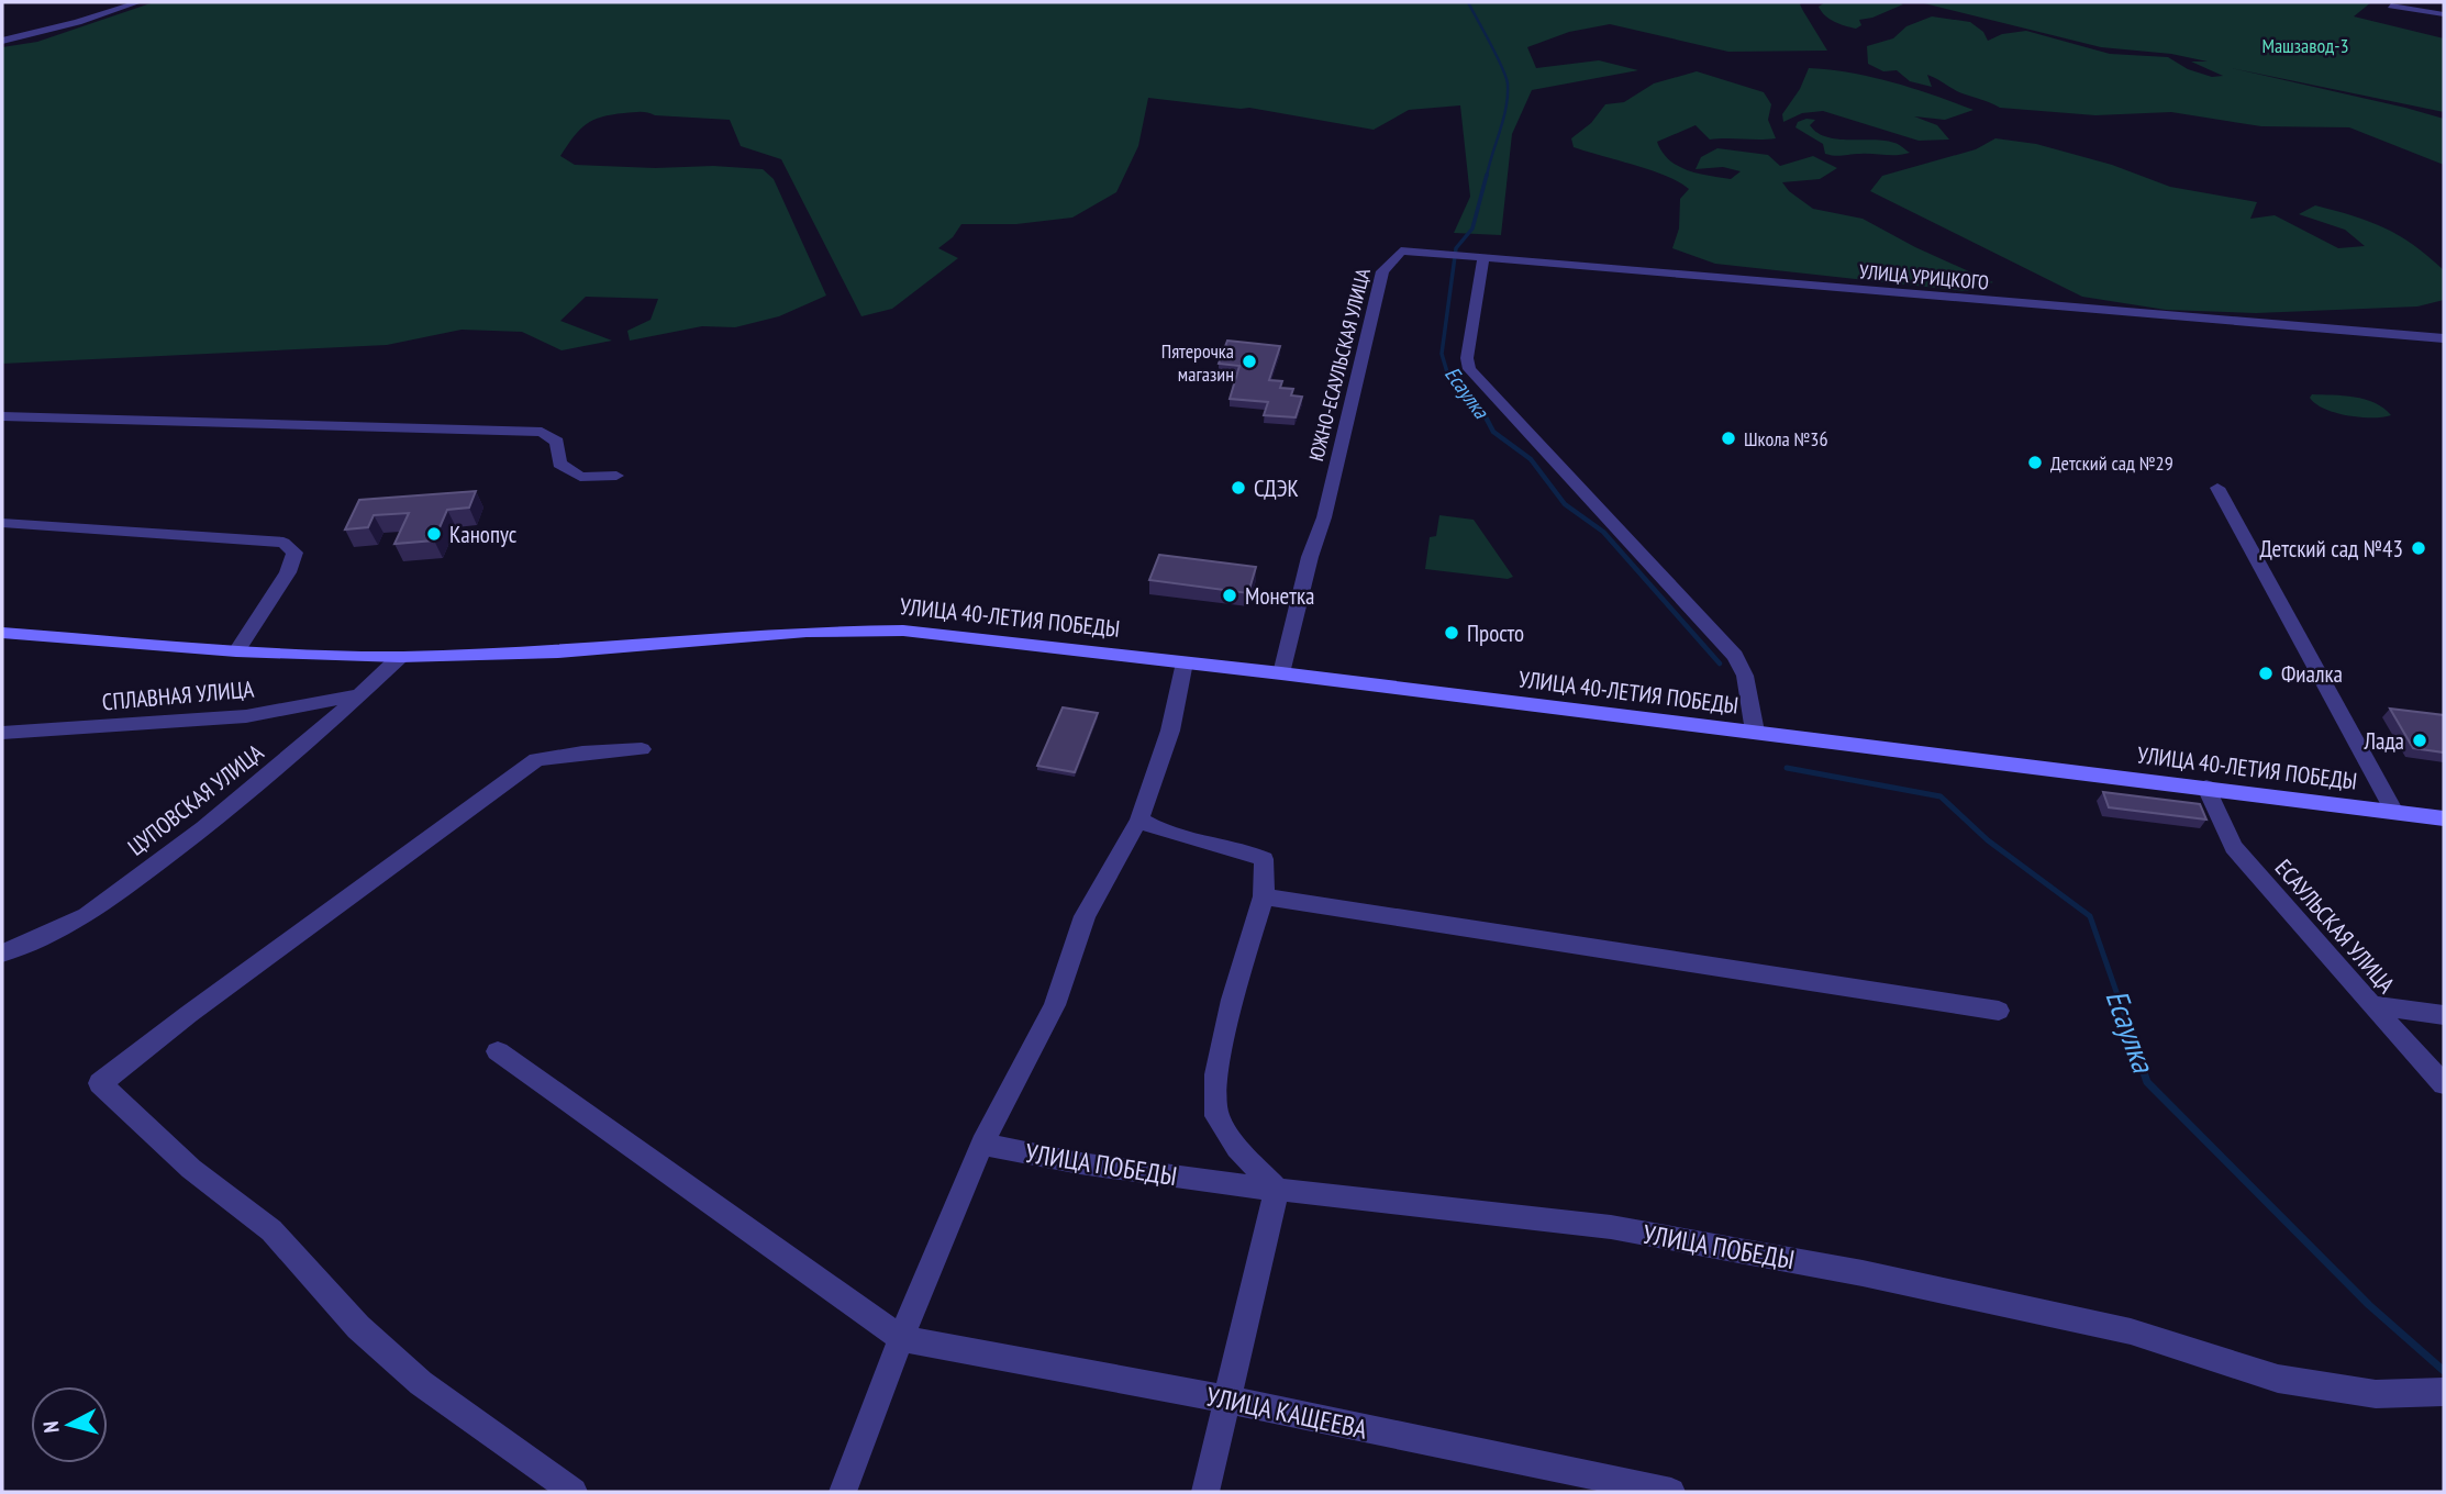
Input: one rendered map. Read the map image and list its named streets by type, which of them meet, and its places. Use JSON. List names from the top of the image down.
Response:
{
  "streets": {
    "main road": ["УЛИЦА 40-ЛЕТИЯ ПОБЕДЫ"],
    "street": [
      "УЛИЦА УРИЦКОГО",
      "ЮЖНО-ЕСАУЛЬСКАЯ УЛИЦА",
      "СПЛАВНАЯ УЛИЦА",
      "ЦУПОВСКАЯ УЛИЦА",
      "ЕСАУЛЬСКАЯ УЛИЦА",
      "УЛИЦА ПОБЕДЫ",
      "УЛИЦА КАЩЕЕВА"
    ]
  },
  "crossings": [
    ["УЛИЦА УРИЦКОГО", "ЮЖНО-ЕСАУЛЬСКАЯ УЛИЦА"],
    ["ЮЖНО-ЕСАУЛЬСКАЯ УЛИЦА", "УЛИЦА 40-ЛЕТИЯ ПОБЕДЫ"],
    ["УЛИЦА 40-ЛЕТИЯ ПОБЕДЫ", "ЦУПОВСКАЯ УЛИЦА"],
    ["УЛИЦА 40-ЛЕТИЯ ПОБЕДЫ", "ЕСАУЛЬСКАЯ УЛИЦА"],
    ["СПЛАВНАЯ УЛИЦА", "ЦУПОВСКАЯ УЛИЦА"]
  ],
  "water": ["Есаулка"],
  "parks": ["Машзавод-3"],
  "places": [
    "Пятерочка магазин",
    "Школа №36",
    "Детский сад №29",
    "СДЭК",
    "Канопус",
    "Детский сад №43",
    "Монетка",
    "Просто",
    "Фиалка",
    "Лада"
  ],
  "north": "left"
}
